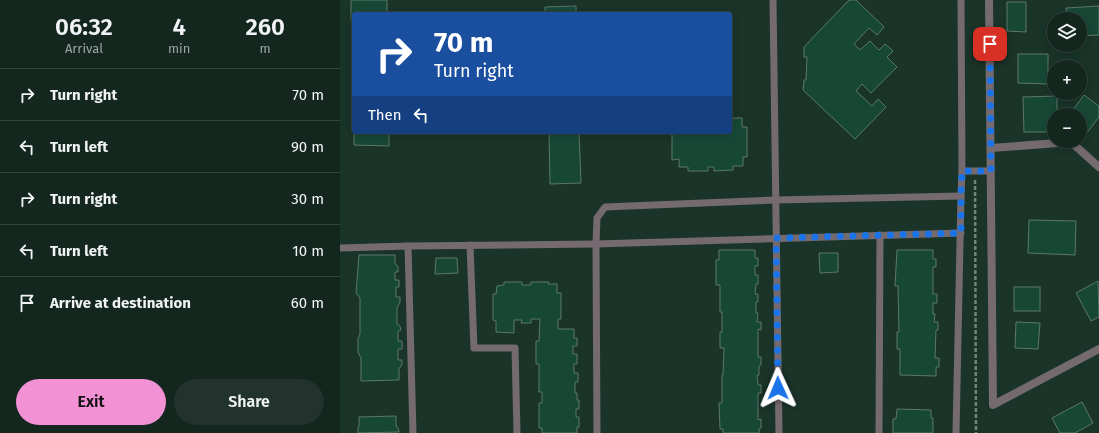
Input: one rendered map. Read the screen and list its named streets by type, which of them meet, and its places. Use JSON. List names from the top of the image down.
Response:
{
  "page": {
    "eta": [
      "06:32",
      "Arrival",
      "4",
      "min",
      "260",
      "m"
    ],
    "map_buttons": ["+", "−"],
    "turn": ["70 m", "Turn right"],
    "list": [
      {
        "name": "Turn right",
        "value": "70 m"
      },
      {
        "name": "Turn left",
        "value": "90 m"
      },
      {
        "name": "Turn right",
        "value": "30 m"
      },
      {
        "name": "Turn left",
        "value": "10 m"
      },
      {
        "name": "Arrive at destination",
        "value": "60 m"
      }
    ],
    "then": "Then",
    "buttons": ["Exit", "Share"]
  }
}
